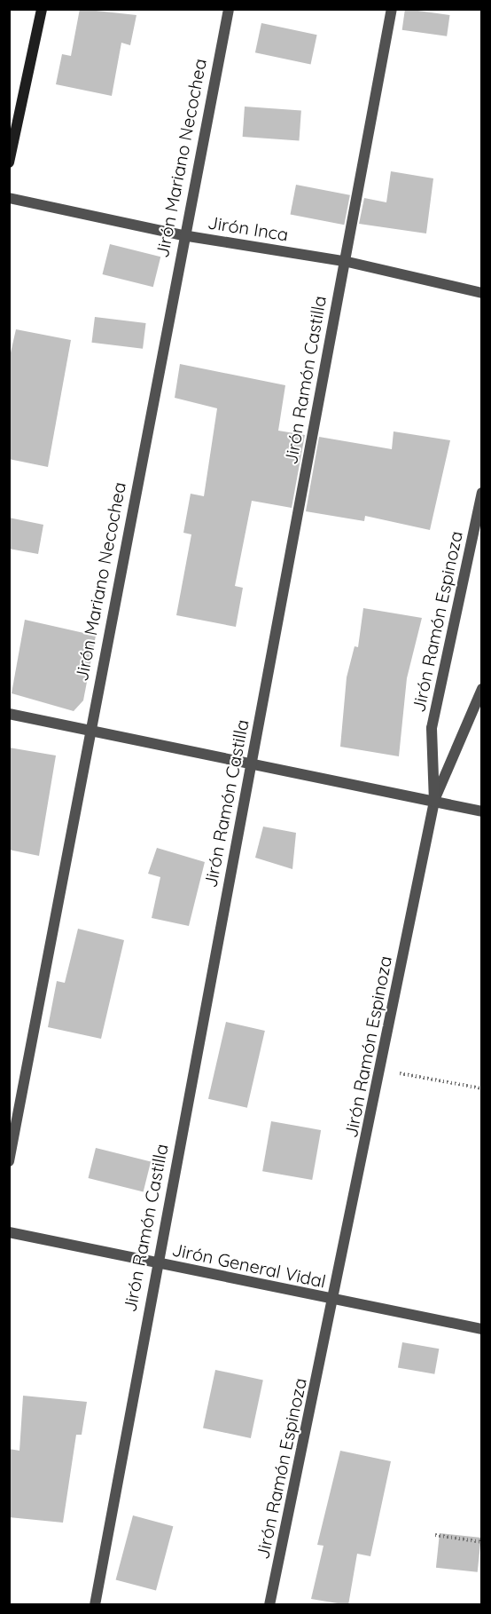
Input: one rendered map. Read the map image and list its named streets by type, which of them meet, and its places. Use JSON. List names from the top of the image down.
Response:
{
  "streets": {
    "street": [
      "Jirón Mariano Necochea",
      "Jirón Inca",
      "Jirón Ramón Castilla",
      "Jirón Ramón Espinoza",
      "Jirón General Vidal"
    ]
  },
  "crossings": [
    ["Jirón Mariano Necochea", "Jirón Inca"],
    ["Jirón Inca", "Jirón Ramón Castilla"],
    ["Jirón Ramón Castilla", "Jirón General Vidal"],
    ["Jirón Ramón Espinoza", "Jirón General Vidal"]
  ]
}
